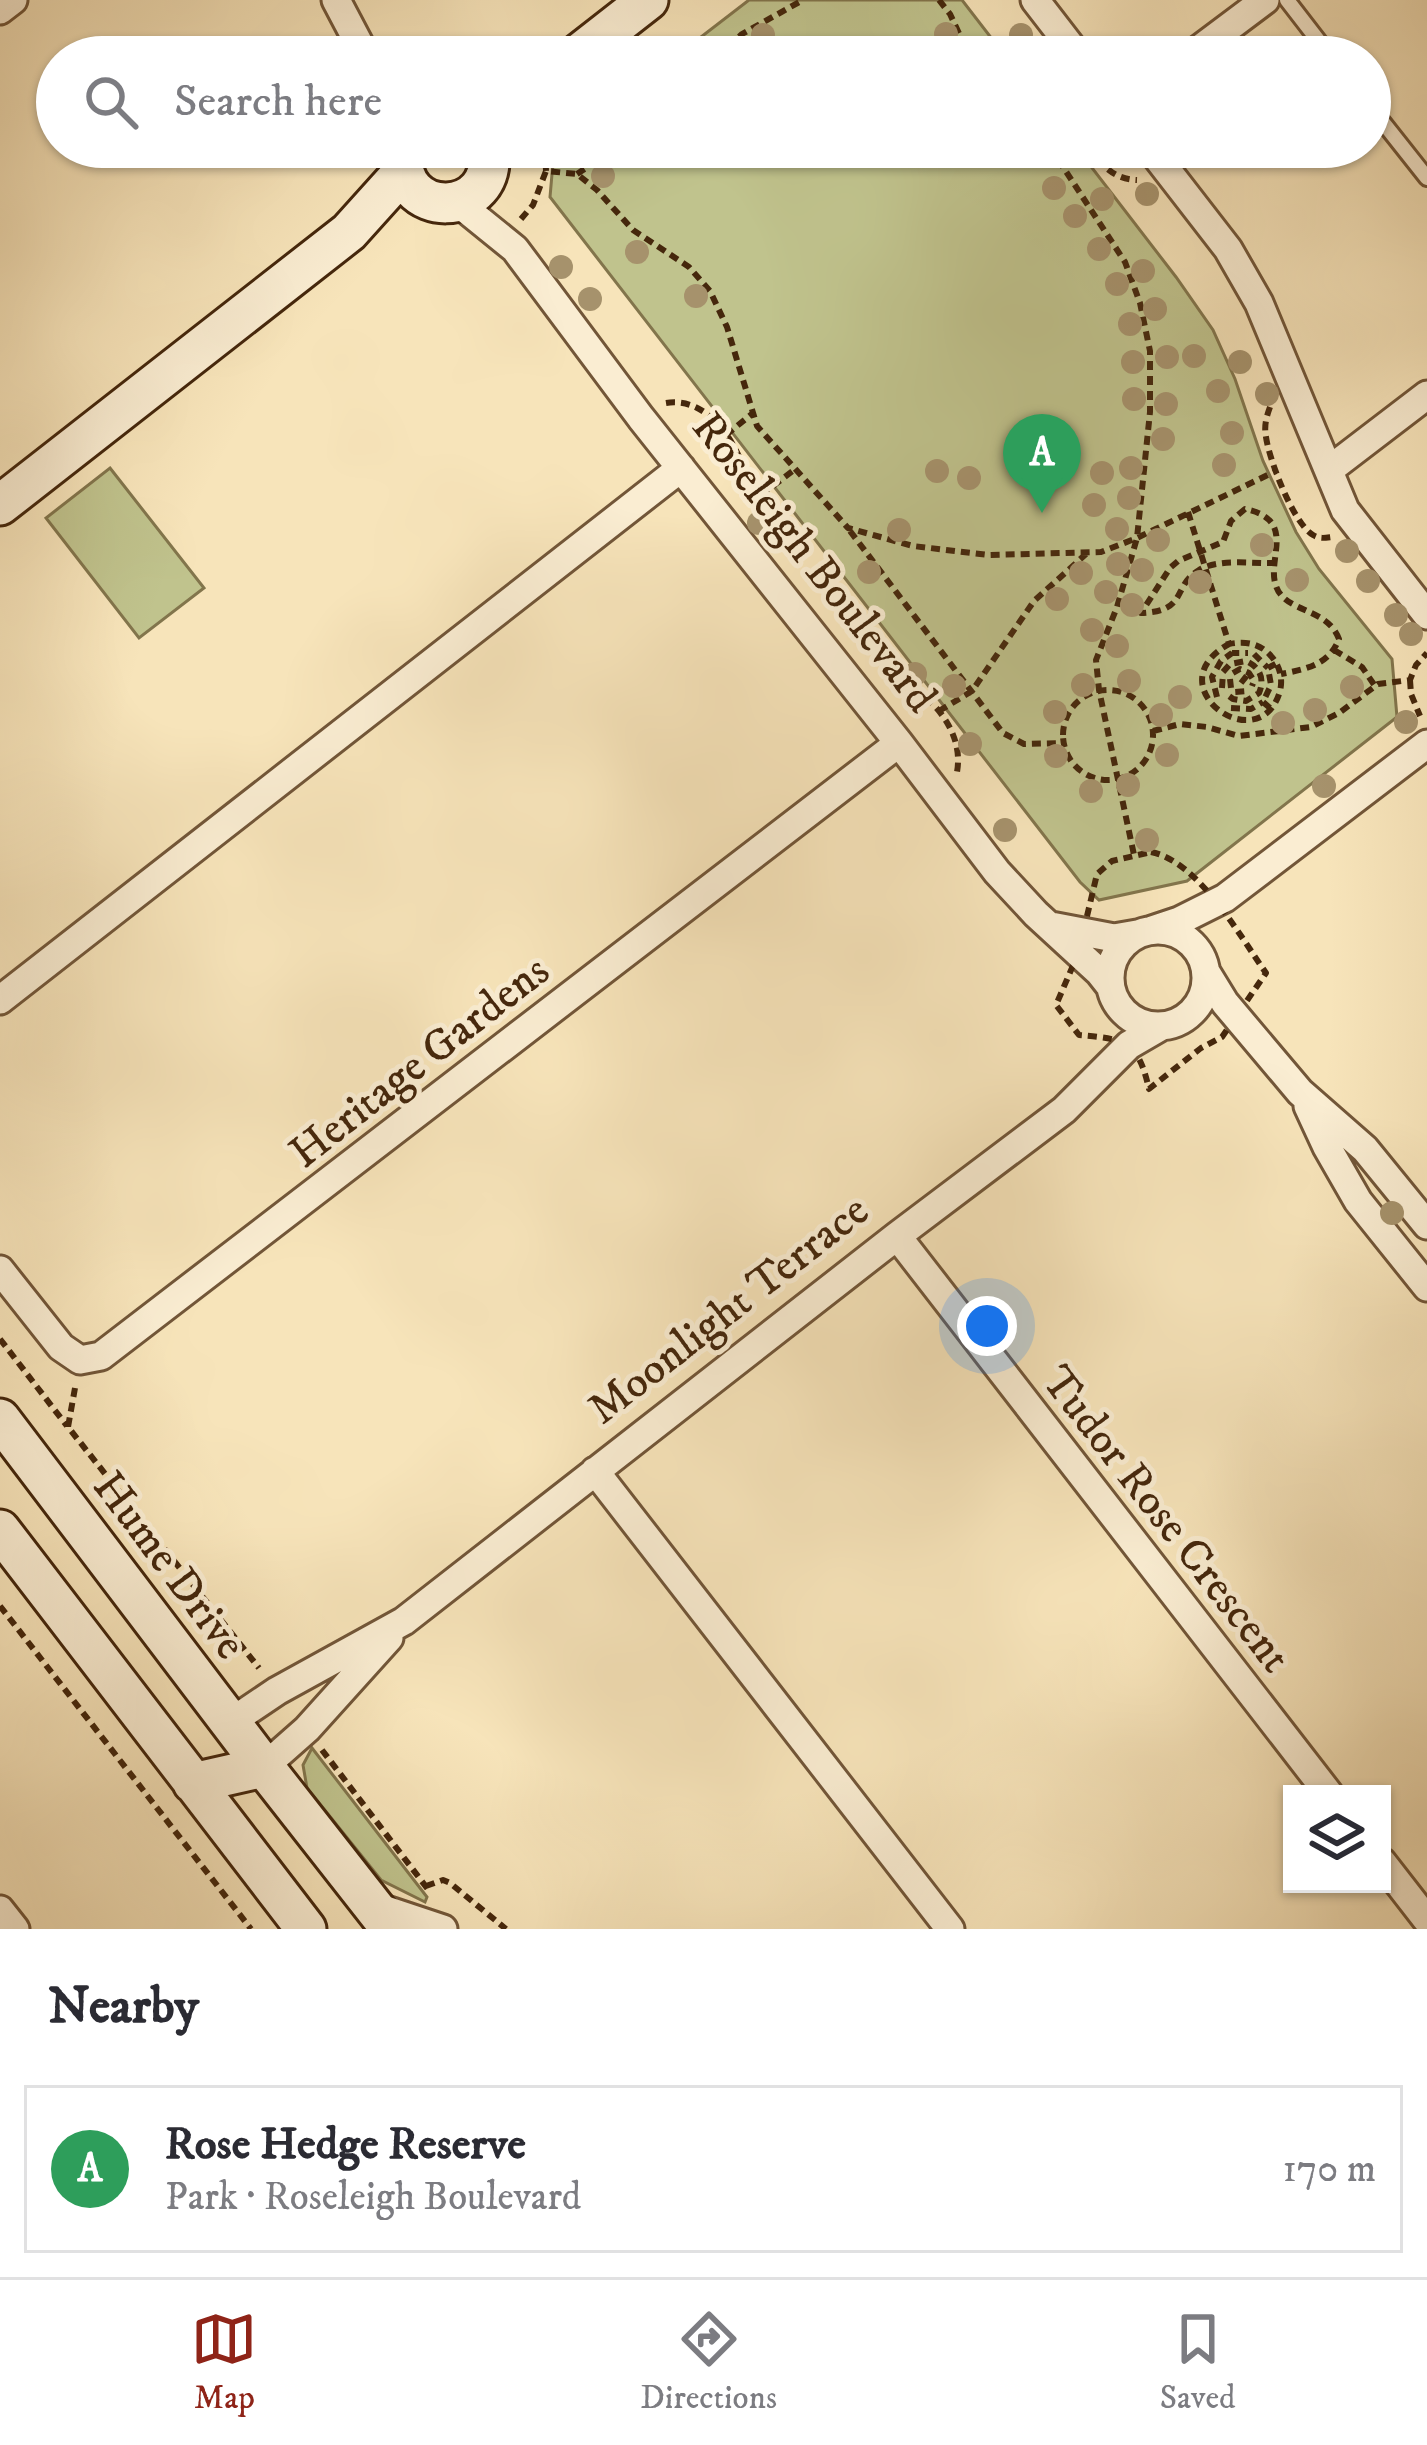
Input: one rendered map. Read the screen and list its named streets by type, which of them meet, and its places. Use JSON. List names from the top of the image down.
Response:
{
  "streets": {
    "street": [
      "Roseleigh Boulevard",
      "Heritage Gardens",
      "Moonlight Terrace",
      "Tudor Rose Crescent",
      "Hume Drive"
    ]
  },
  "crossings": [
    ["Roseleigh Boulevard", "Heritage Gardens"],
    ["Roseleigh Boulevard", "Moonlight Terrace"],
    ["Moonlight Terrace", "Tudor Rose Crescent"],
    ["Moonlight Terrace", "Hume Drive"]
  ],
  "page": {
    "search": "Search here",
    "pins": "A",
    "heading": "Nearby",
    "list": [
      {
        "mark": "A",
        "name": "Rose Hedge Reserve",
        "note": "Park · Roseleigh Boulevard",
        "value": "170 m"
      }
    ],
    "nav": ["Map", "Directions", "Saved"]
  }
}
